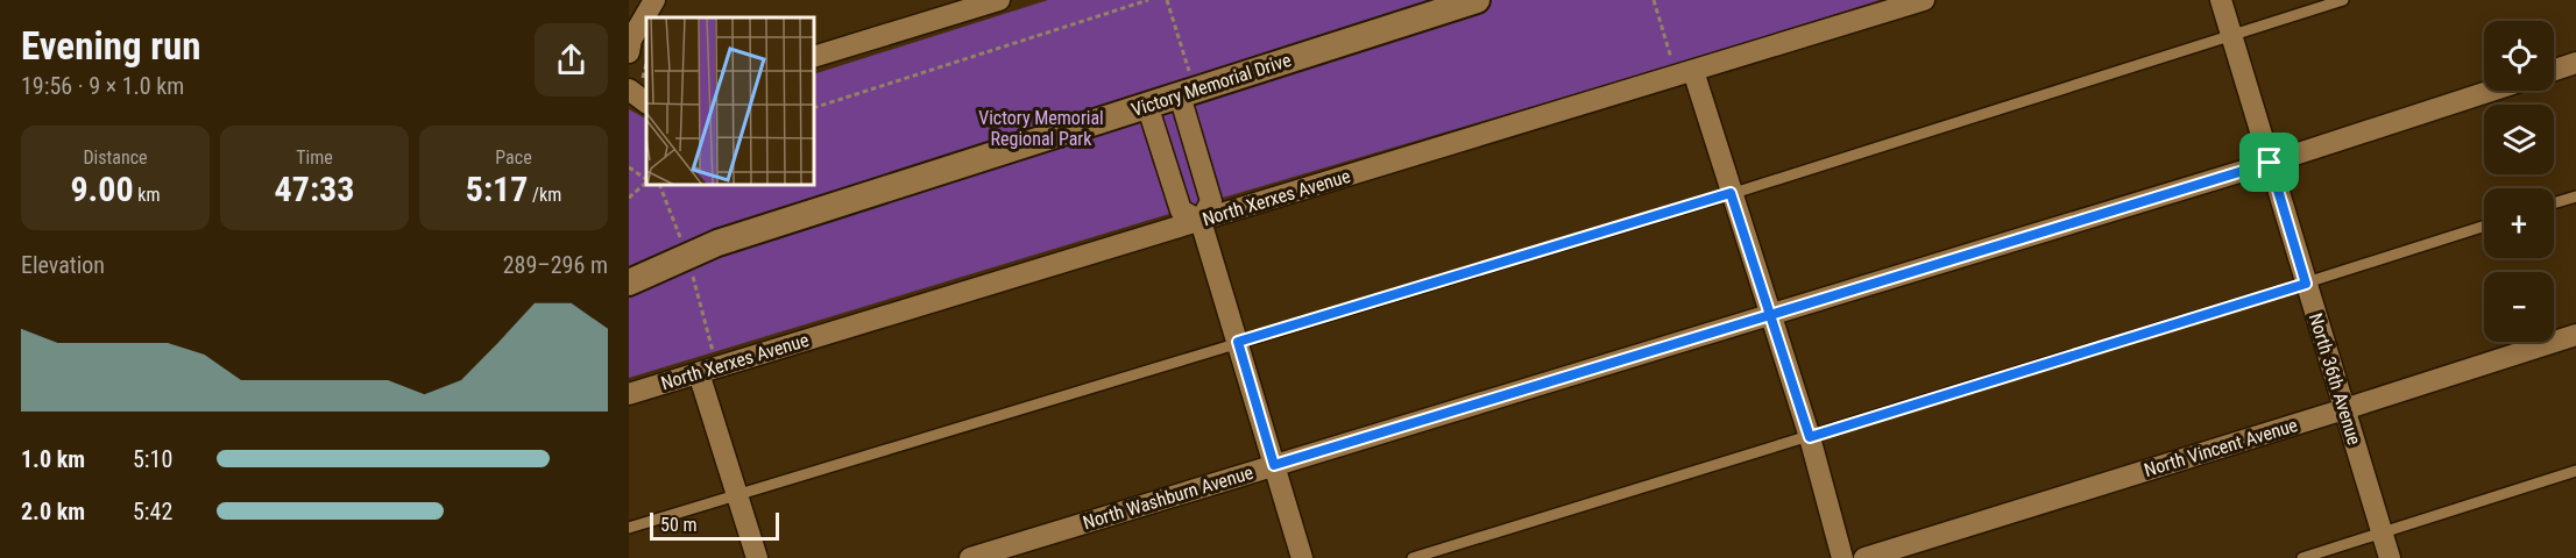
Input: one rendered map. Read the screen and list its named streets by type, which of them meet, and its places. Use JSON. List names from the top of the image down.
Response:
{
  "streets": {
    "street": [
      "Victory Memorial Drive",
      "North Xerxes Avenue",
      "North 36th Avenue",
      "North Vincent Avenue",
      "North Washburn Avenue"
    ]
  },
  "crossings": [
    ["North 36th Avenue", "North Vincent Avenue"],
    ["North 36th Avenue", "North Washburn Avenue"]
  ],
  "parks": ["Victory Memorial Regional Park"],
  "scale_bar": "50 m",
  "page": {
    "heading": ["Evening run", "19:56 · 9 × 1.0 km"],
    "map_buttons": ["+", "−"],
    "stats": [
      ["Distance", "9.00 km"],
      ["Time", "47:33"],
      ["Pace", "5:17 /km"]
    ],
    "chart": ["Elevation", "289–296 m"],
    "list": [
      {
        "name": "1.0 km",
        "note": "5:10"
      },
      {
        "name": "2.0 km",
        "note": "5:42"
      }
    ],
    "scale": "50 m"
  }
}
